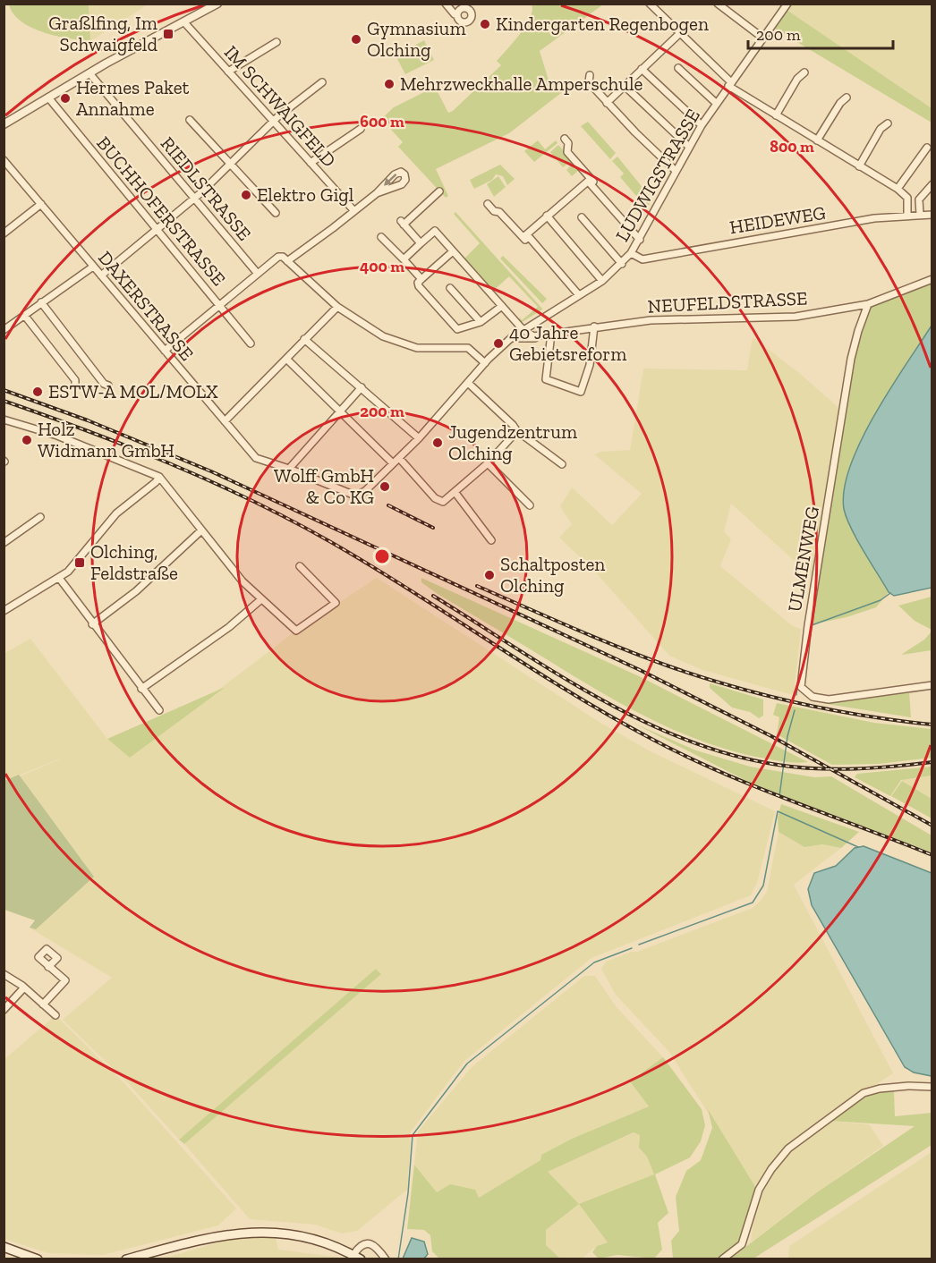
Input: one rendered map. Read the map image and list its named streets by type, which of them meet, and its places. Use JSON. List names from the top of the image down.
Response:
{
  "streets": {
    "street": [
      "IM SCHWAIGFELD",
      "LUDWIGSTRASSE",
      "RIEDLSTRASSE",
      "BUCHHOFERSTRASSE",
      "HEIDEWEG",
      "NEUFELDSTRASSE",
      "DAXERSTRASSE",
      "ULMENWEG"
    ]
  },
  "crossings": [
    ["LUDWIGSTRASSE", "HEIDEWEG"],
    ["LUDWIGSTRASSE", "NEUFELDSTRASSE"],
    ["LUDWIGSTRASSE", "DAXERSTRASSE"],
    ["NEUFELDSTRASSE", "ULMENWEG"]
  ],
  "places": {
    "other": [
      "Kindergarten Regenbogen",
      "Gymnasium Olching",
      "Mehrzweckhalle Amperschule",
      "Hermes Paket Annahme",
      "Elektro Gigl",
      "40 Jahre Gebietsreform",
      "ESTW-A MOL/MOLX",
      "Holz Widmann GmbH",
      "Jugendzentrum Olching",
      "Wolff GmbH & Co KG",
      "Schaltposten Olching"
    ],
    "transit": ["Graßlfing, Im Schwaigfeld", "Olching, Feldstraße"]
  },
  "scale_bar": "200 m",
  "rings": [
    "600 m",
    "800 m",
    "400 m",
    "200 m"
  ]
}
